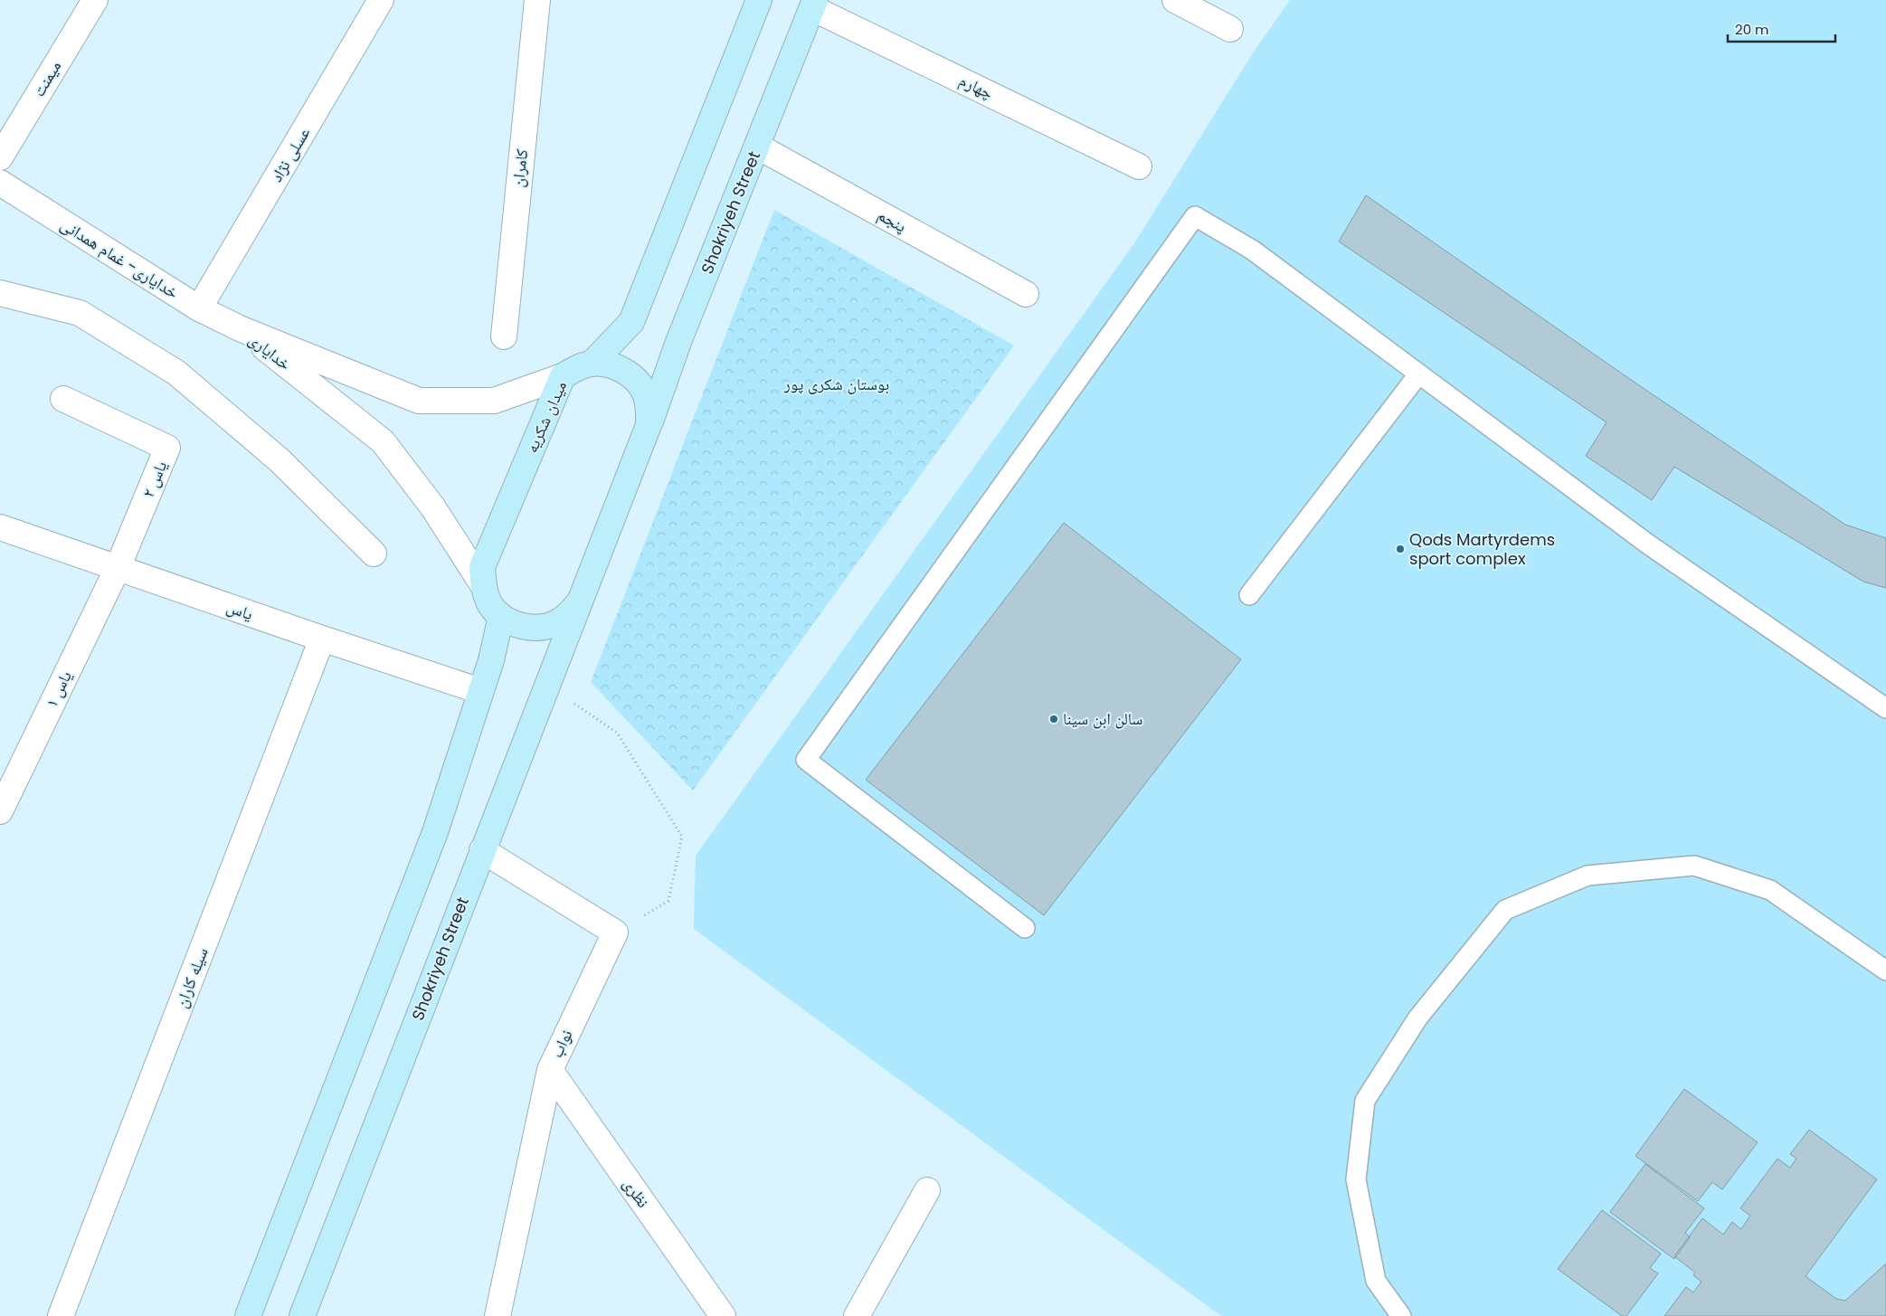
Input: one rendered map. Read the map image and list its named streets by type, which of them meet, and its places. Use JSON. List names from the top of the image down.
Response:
{
  "streets": {
    "main road": ["Shokriyeh Street", "میدان شکریه"],
    "street": [
      "میمنت",
      "چهارم",
      "عسلی نژاد",
      "کامران",
      "پنجم",
      "خدایاری- غمام همدانی",
      "خدایاری",
      "یاس ۲",
      "یاس",
      "یاس ۱",
      "سیله کاران",
      "نواب",
      "نظری"
    ]
  },
  "crossings": [
    ["چهارم", "Shokriyeh Street"],
    ["عسلی نژاد", "خدایاری- غمام همدانی"],
    ["Shokriyeh Street", "پنجم"],
    ["Shokriyeh Street", "میدان شکریه"],
    ["خدایاری- غمام همدانی", "خدایاری"],
    ["خدایاری", "میدان شکریه"],
    ["یاس ۲", "یاس"],
    ["یاس ۲", "یاس ۱"],
    ["یاس", "یاس ۱"],
    ["یاس", "سیله کاران"],
    ["نواب", "نظری"]
  ],
  "parks": ["بوستان شکری پور"],
  "places": ["Qods Martyrdems sport complex", "سالن ابن سینا"],
  "scale_bar": "20 m"
}
